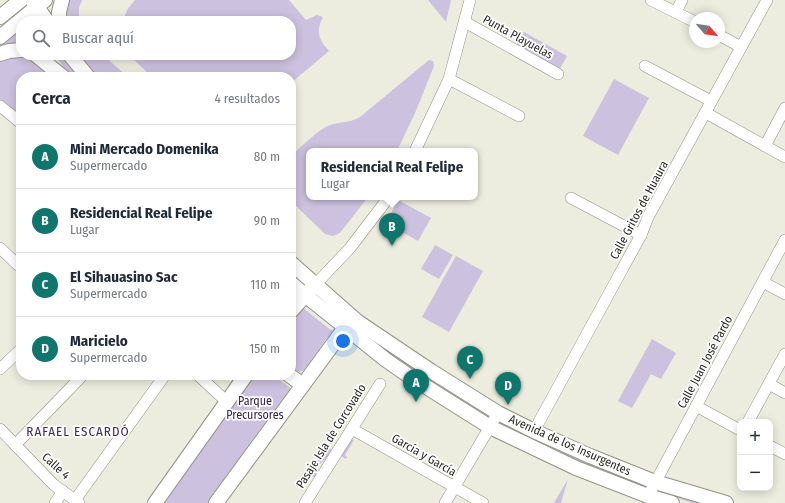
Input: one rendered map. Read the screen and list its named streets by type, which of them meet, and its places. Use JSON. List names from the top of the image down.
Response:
{
  "streets": {
    "main road": ["Avenida de los Insurgentes"],
    "street": [
      "Punta Playuelas",
      "Calle Gritos de Huaura",
      "Calle Juan José Pardo",
      "Pasaje Isla de Corcovado",
      "García y García",
      "Calle 4"
    ]
  },
  "crossings": [
    ["Calle Gritos de Huaura", "Avenida de los Insurgentes"],
    ["Calle Juan José Pardo", "Avenida de los Insurgentes"],
    ["Pasaje Isla de Corcovado", "García y García"]
  ],
  "districts": ["RAFAEL ESCARDÓ"],
  "parks": ["Parque Precursores"],
  "north": "bottom right",
  "page": {
    "search": "Buscar aquí",
    "heading": ["Cerca", "4 resultados"],
    "list": [
      {
        "mark": "A",
        "name": "Mini Mercado Domenika",
        "note": "Supermercado",
        "value": "80 m"
      },
      {
        "mark": "B",
        "name": "Residencial Real Felipe",
        "note": "Lugar",
        "value": "90 m"
      },
      {
        "mark": "C",
        "name": "El Sihauasino Sac",
        "note": "Supermercado",
        "value": "110 m"
      },
      {
        "mark": "D",
        "name": "Maricielo",
        "note": "Supermercado",
        "value": "150 m"
      }
    ],
    "popup": ["Residencial Real Felipe", "Lugar"],
    "pins": [
      "B",
      "C",
      "A",
      "D"
    ],
    "map_buttons": ["+", "−"]
  }
}
